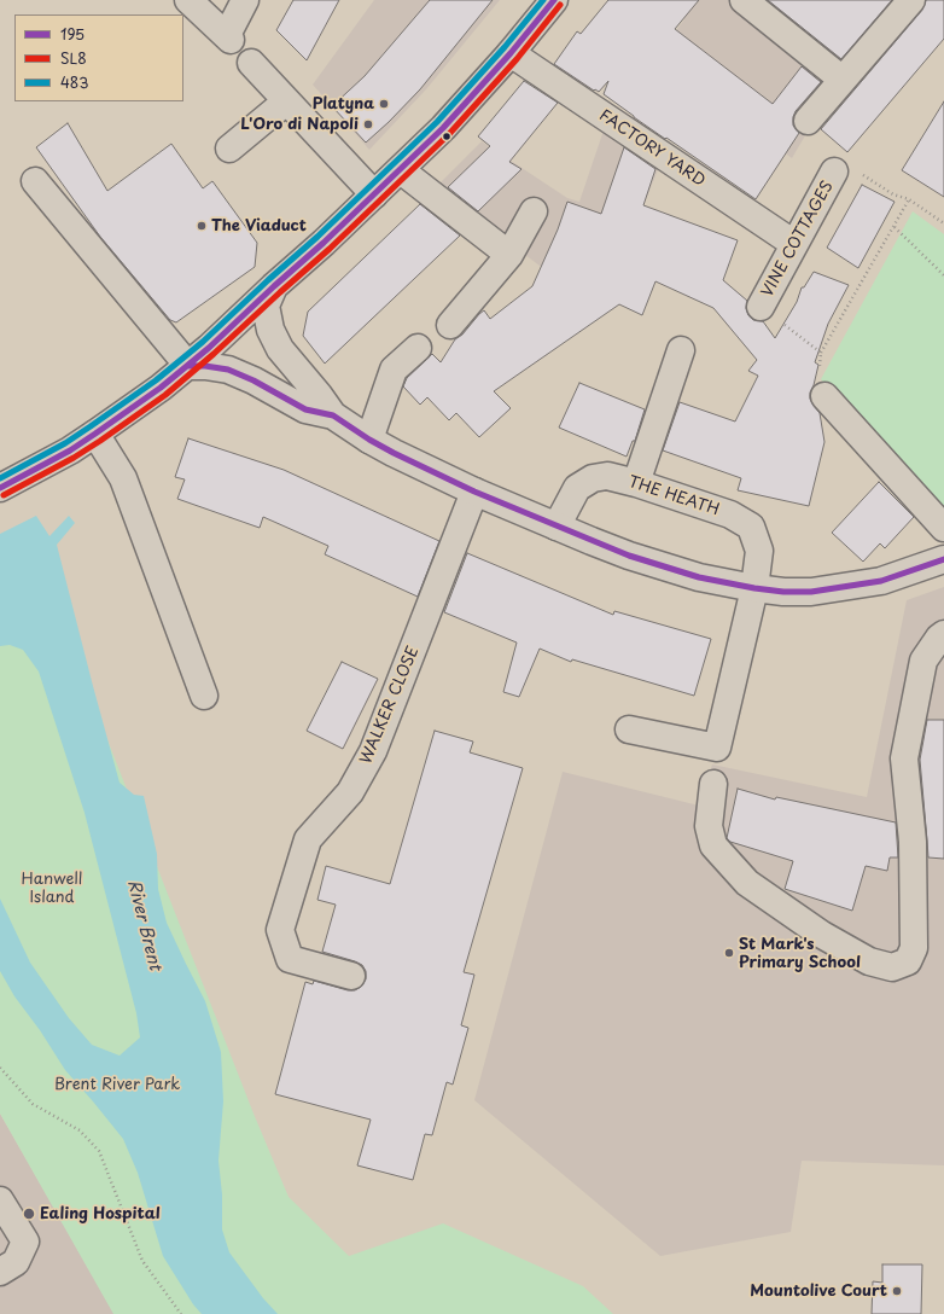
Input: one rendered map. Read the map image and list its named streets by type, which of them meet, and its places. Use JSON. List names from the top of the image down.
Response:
{
  "streets": {
    "street": [
      "FACTORY YARD",
      "VINE COTTAGES",
      "THE HEATH",
      "WALKER CLOSE"
    ]
  },
  "crossings": [
    ["FACTORY YARD", "VINE COTTAGES"]
  ],
  "water": ["River Brent"],
  "parks": ["Hanwell Island", "Brent River Park"],
  "places": [
    "Platyna",
    "L'Oro di Napoli",
    "The Viaduct",
    "St Mark's Primary School",
    "Ealing Hospital",
    "Mountolive Court"
  ],
  "lines": ["transit line 195", "transit line 483", "transit line SL8"],
  "legend": ["195", "SL8", "483"]
}
